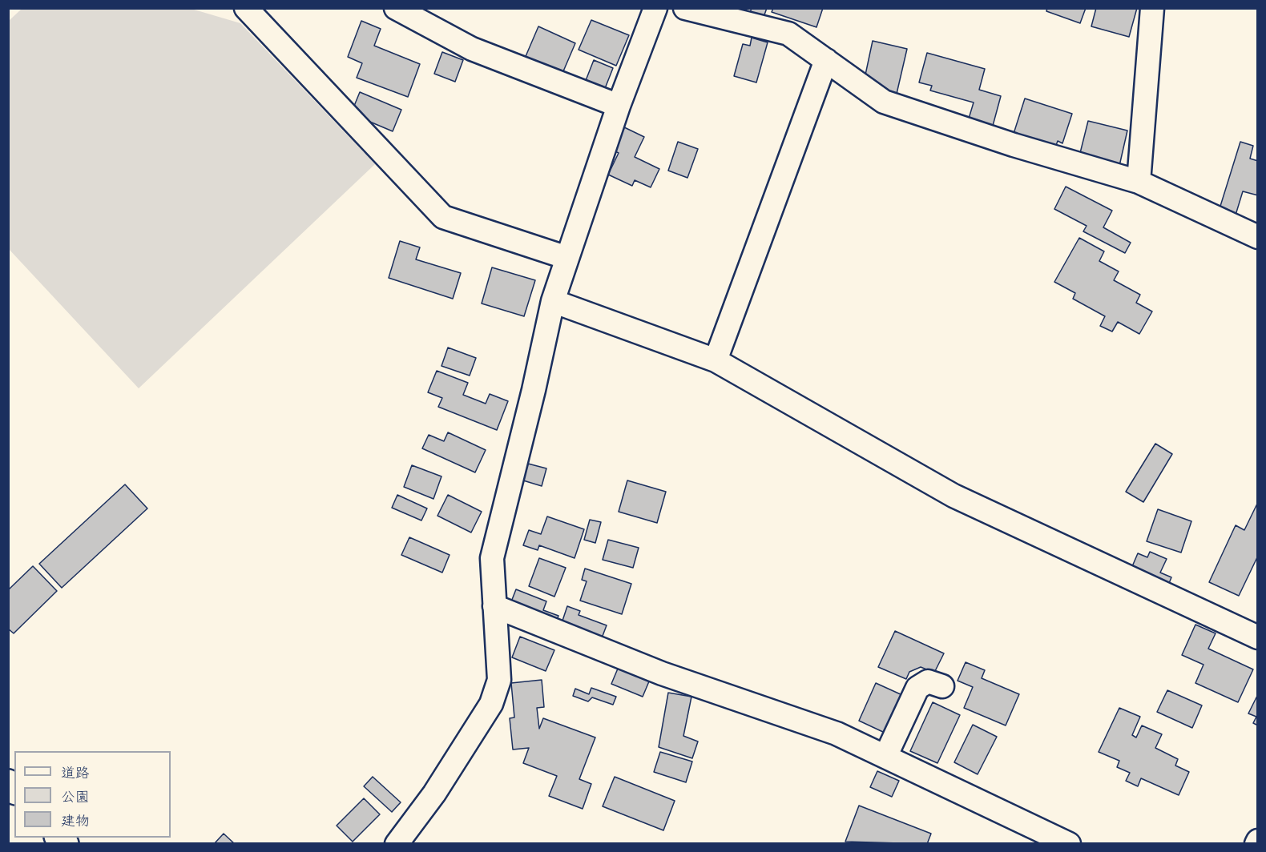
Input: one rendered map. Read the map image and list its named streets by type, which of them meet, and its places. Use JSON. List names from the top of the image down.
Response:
{
  "legend": ["道路", "公園", "建物"]
}
